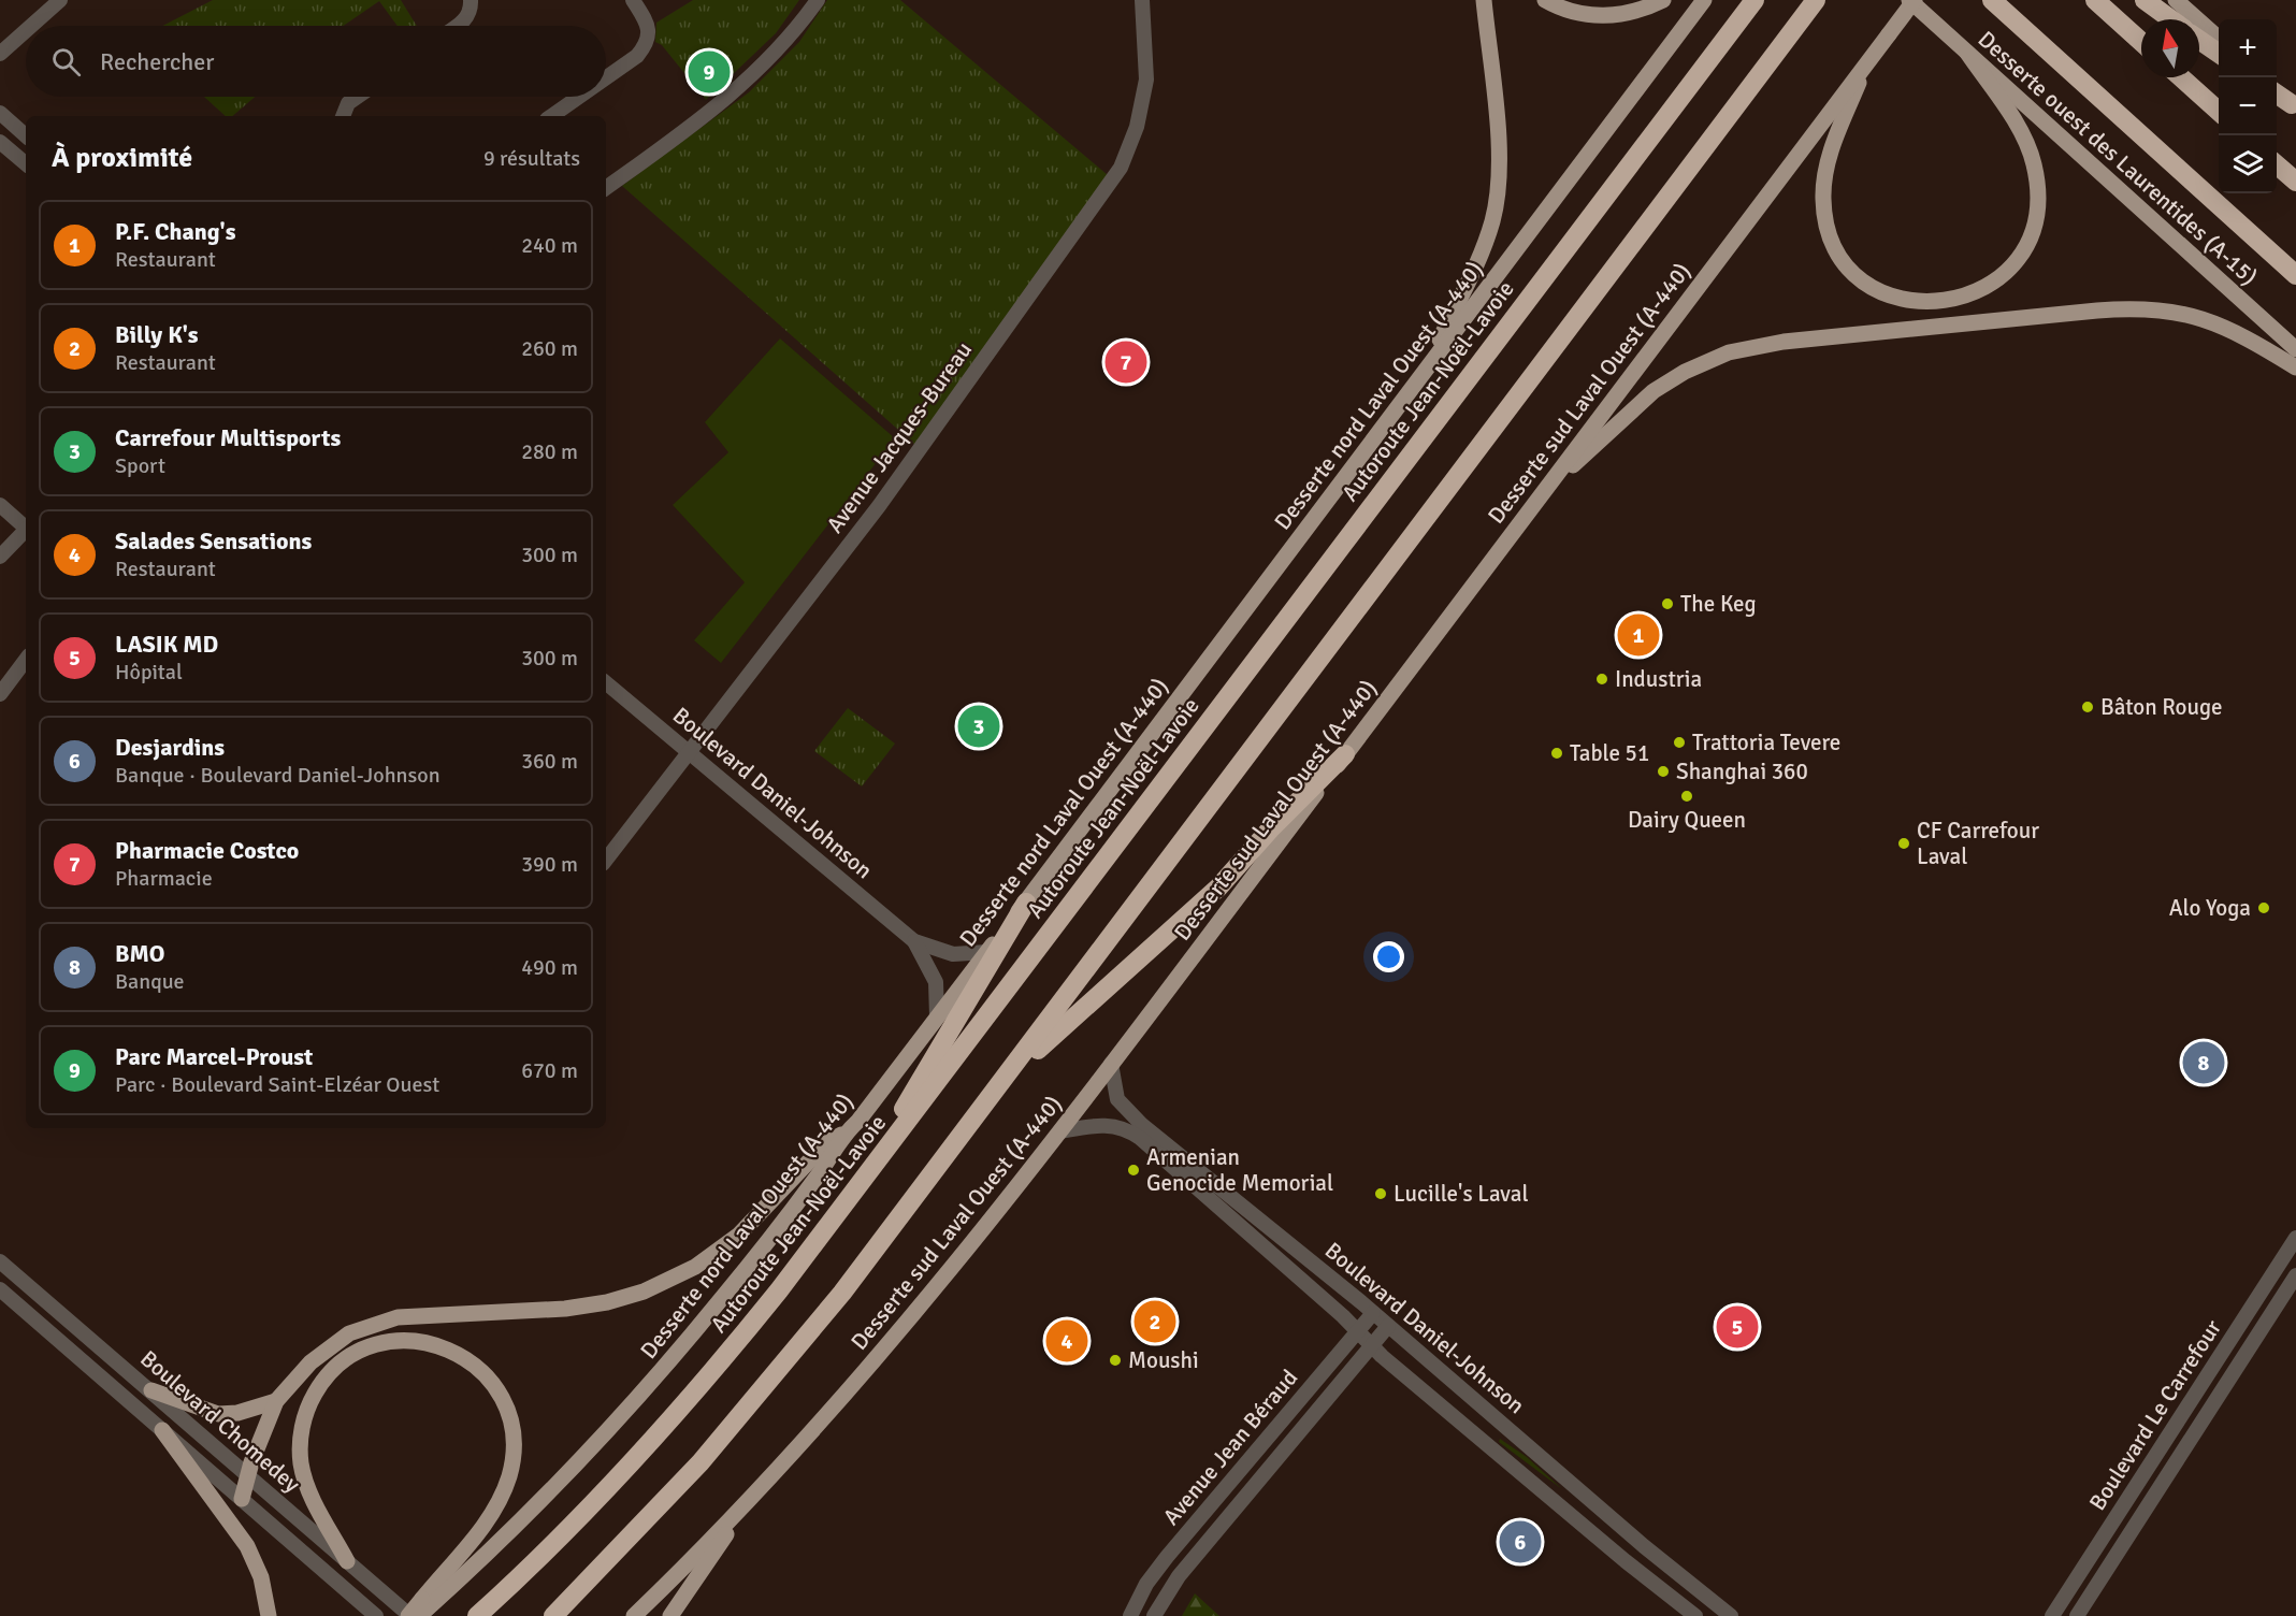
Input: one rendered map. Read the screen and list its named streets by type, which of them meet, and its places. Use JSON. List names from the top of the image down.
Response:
{
  "streets": {
    "highway": ["Autoroute Jean-Noël-Lavoie"],
    "main road": ["Desserte ouest des Laurentides (A-15)", "Desserte sud Laval Ouest (A-440)", "Desserte nord Laval Ouest (A-440)"],
    "street": [
      "Avenue Jacques-Bureau",
      "Boulevard Daniel-Johnson",
      "Boulevard Le Carrefour",
      "Boulevard Chomedey",
      "Avenue Jean Béraud"
    ]
  },
  "crossings": [
    ["Desserte sud Laval Ouest (A-440)", "Boulevard Daniel-Johnson"],
    ["Desserte nord Laval Ouest (A-440)", "Boulevard Daniel-Johnson"],
    ["Avenue Jacques-Bureau", "Boulevard Daniel-Johnson"],
    ["Boulevard Daniel-Johnson", "Avenue Jean Béraud"]
  ],
  "places": [
    "The Keg",
    "Industria",
    "Bâton Rouge",
    "Trattoria Tevere",
    "Table 51",
    "Shanghai 360",
    "Dairy Queen",
    "CF Carrefour Laval",
    "Alo Yoga",
    "Armenian Genocide Memorial",
    "Lucille's Laval",
    "Moushi"
  ],
  "north": "top",
  "page": {
    "map_buttons": ["+", "−"],
    "search": "Rechercher",
    "pins": [
      "9",
      "7",
      "1",
      "3",
      "8",
      "2",
      "5",
      "4",
      "6"
    ],
    "heading": ["À proximité", "9 résultats"],
    "list": [
      {
        "mark": "1",
        "name": "P.F. Chang's",
        "note": "Restaurant",
        "value": "240 m"
      },
      {
        "mark": "2",
        "name": "Billy K's",
        "note": "Restaurant",
        "value": "260 m"
      },
      {
        "mark": "3",
        "name": "Carrefour Multisports",
        "note": "Sport",
        "value": "280 m"
      },
      {
        "mark": "4",
        "name": "Salades Sensations",
        "note": "Restaurant",
        "value": "300 m"
      },
      {
        "mark": "5",
        "name": "LASIK MD",
        "note": "Hôpital",
        "value": "300 m"
      },
      {
        "mark": "6",
        "name": "Desjardins",
        "note": "Banque · Boulevard Daniel-Johnson",
        "value": "360 m"
      },
      {
        "mark": "7",
        "name": "Pharmacie Costco",
        "note": "Pharmacie",
        "value": "390 m"
      },
      {
        "mark": "8",
        "name": "BMO",
        "note": "Banque",
        "value": "490 m"
      },
      {
        "mark": "9",
        "name": "Parc Marcel-Proust",
        "note": "Parc · Boulevard Saint-Elzéar Ouest",
        "value": "670 m"
      }
    ]
  }
}
